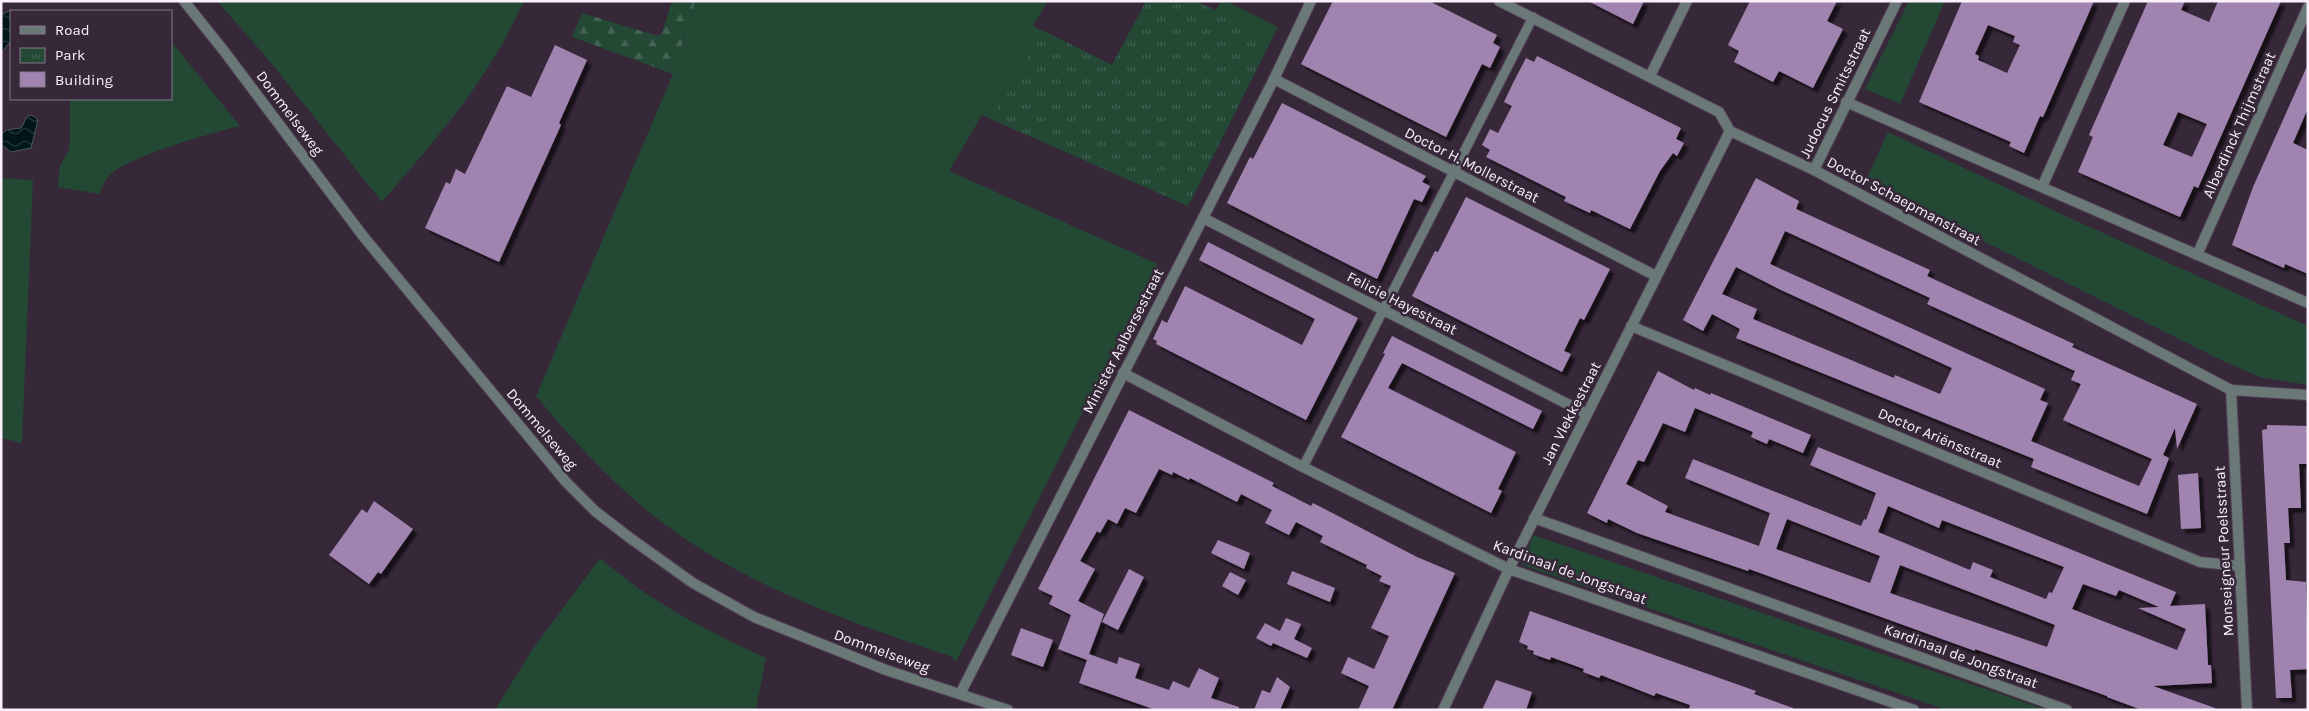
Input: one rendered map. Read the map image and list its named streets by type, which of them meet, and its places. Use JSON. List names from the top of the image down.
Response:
{
  "streets": {
    "street": [
      "Judocus Smitsstraat",
      "Dommelseweg",
      "Alberdinck Thijmstraat",
      "Doctor H. Mollerstraat",
      "Doctor Schaepmanstraat",
      "Felicie Hayestraat",
      "Minister Aalbersestraat",
      "Jan Vlekkestraat",
      "Doctor Ariënsstraat",
      "Monseigneur Poelsstraat",
      "Kardinaal de Jongstraat"
    ]
  },
  "crossings": [
    ["Judocus Smitsstraat", "Doctor Schaepmanstraat"],
    ["Dommelseweg", "Minister Aalbersestraat"],
    ["Doctor H. Mollerstraat", "Minister Aalbersestraat"],
    ["Doctor H. Mollerstraat", "Jan Vlekkestraat"],
    ["Doctor Schaepmanstraat", "Jan Vlekkestraat"],
    ["Doctor Schaepmanstraat", "Monseigneur Poelsstraat"],
    ["Felicie Hayestraat", "Minister Aalbersestraat"],
    ["Felicie Hayestraat", "Jan Vlekkestraat"],
    ["Minister Aalbersestraat", "Kardinaal de Jongstraat"],
    ["Jan Vlekkestraat", "Doctor Ariënsstraat"],
    ["Jan Vlekkestraat", "Kardinaal de Jongstraat"],
    ["Doctor Ariënsstraat", "Monseigneur Poelsstraat"]
  ],
  "legend": ["Road", "Park", "Building"]
}
